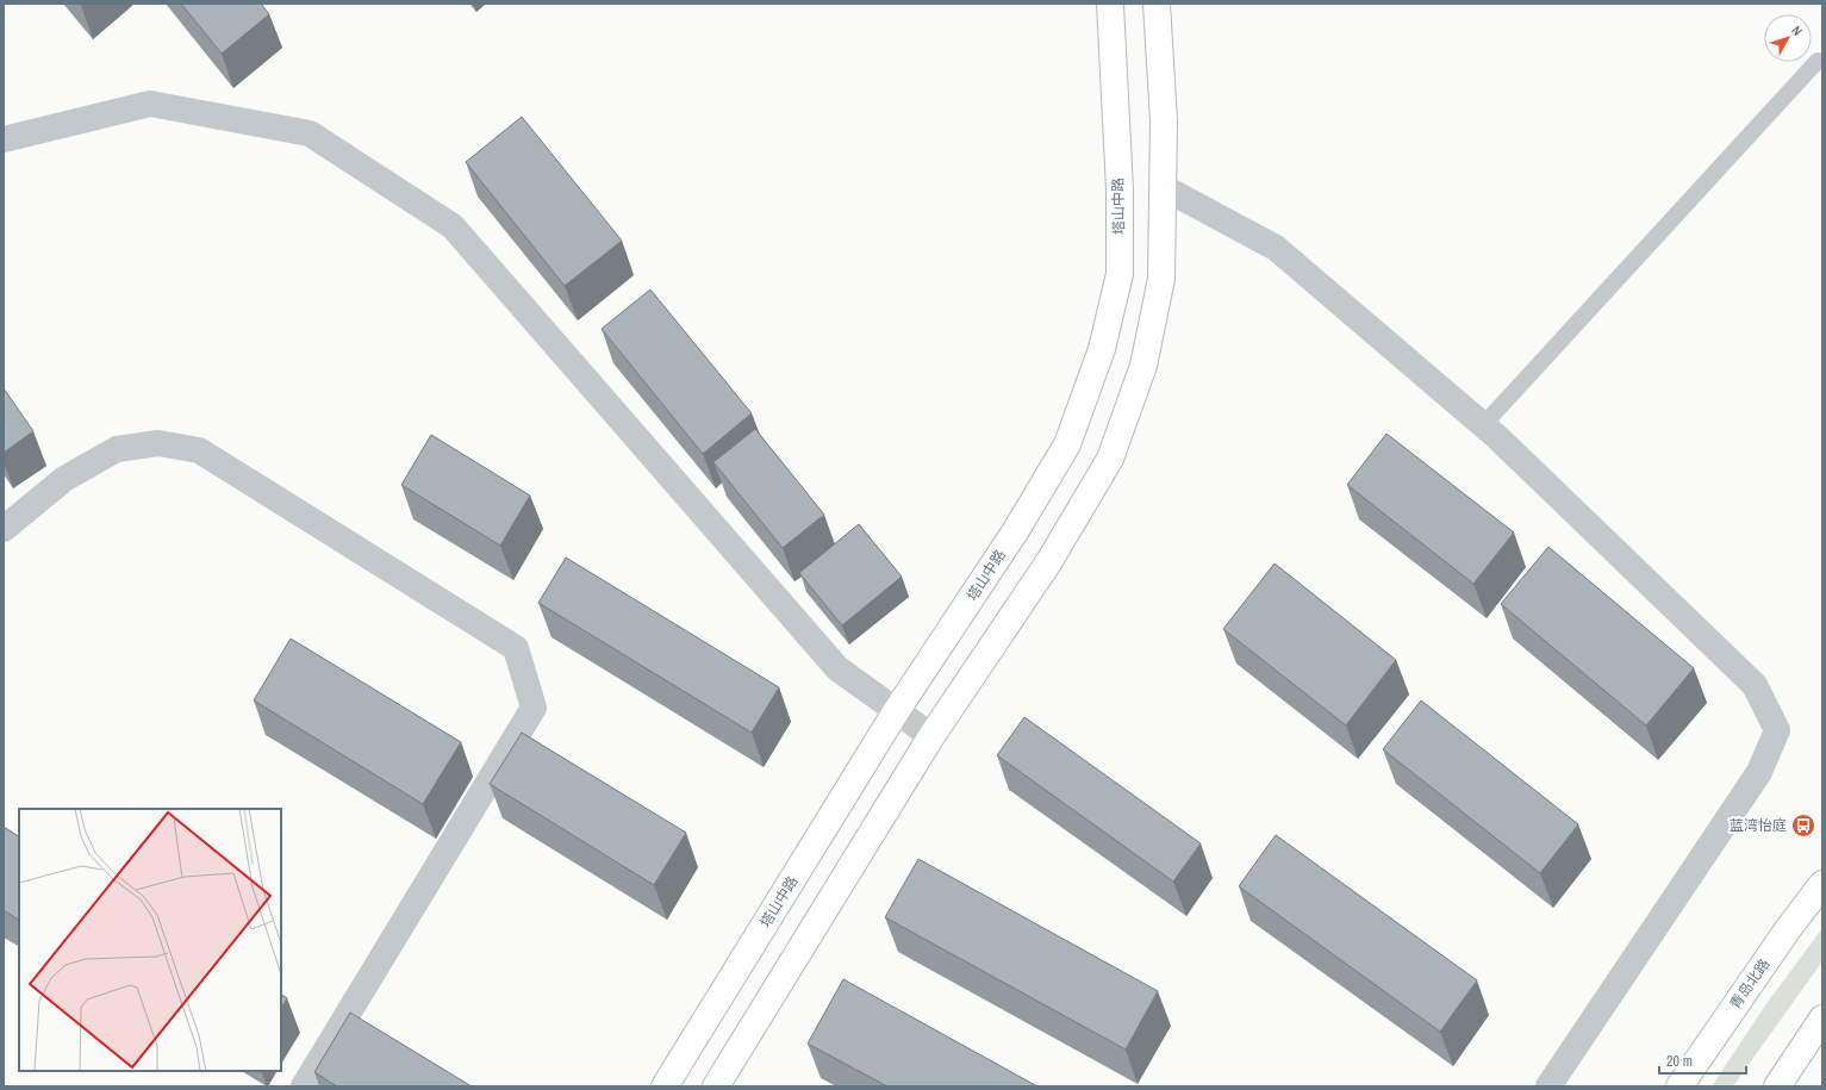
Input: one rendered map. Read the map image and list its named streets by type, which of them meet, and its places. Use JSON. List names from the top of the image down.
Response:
{
  "streets": {
    "main road": ["塔山中路", "青岛北路"]
  },
  "places": {
    "bus stop": ["蓝湾怡庭"]
  },
  "scale_bar": "20 m",
  "north": "top right"
}
